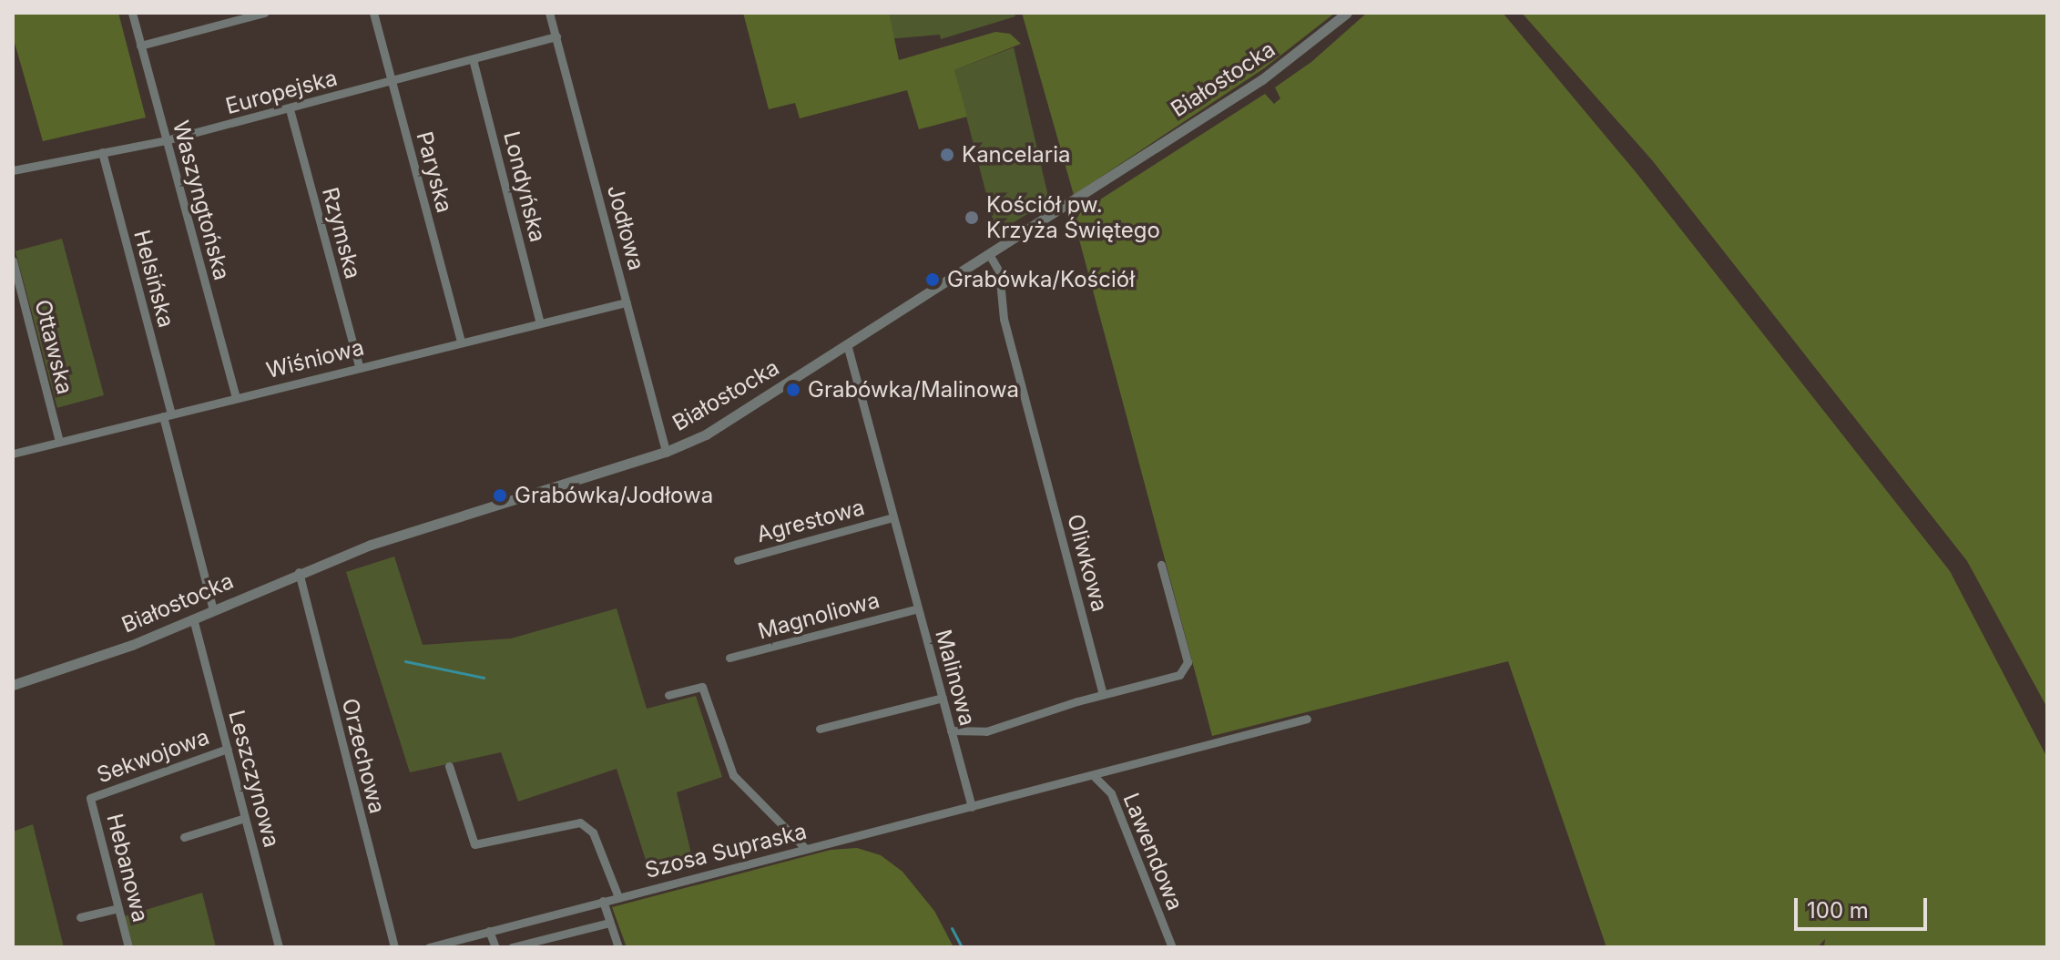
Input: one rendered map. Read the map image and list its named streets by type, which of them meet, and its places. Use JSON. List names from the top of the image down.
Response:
{
  "streets": {
    "street": [
      "Białostocka",
      "Europejska",
      "Paryska",
      "Londyńska",
      "Waszyngtońska",
      "Jodłowa",
      "Rzymska",
      "Helsińska",
      "Ottawska",
      "Wiśniowa",
      "Agrestowa",
      "Oliwkowa",
      "Magnoliowa",
      "Malinowa",
      "Sekwojowa",
      "Orzechowa",
      "Leszczynowa",
      "Szosa Supraska",
      "Lawendowa",
      "Hebanowa"
    ]
  },
  "crossings": [
    ["Białostocka", "Jodłowa"],
    ["Białostocka", "Helsińska"],
    ["Białostocka", "Oliwkowa"],
    ["Białostocka", "Malinowa"],
    ["Białostocka", "Orzechowa"],
    ["Białostocka", "Leszczynowa"],
    ["Europejska", "Paryska"],
    ["Europejska", "Londyńska"],
    ["Europejska", "Waszyngtońska"],
    ["Europejska", "Jodłowa"],
    ["Europejska", "Rzymska"],
    ["Europejska", "Helsińska"],
    ["Paryska", "Wiśniowa"],
    ["Londyńska", "Wiśniowa"],
    ["Waszyngtońska", "Wiśniowa"],
    ["Jodłowa", "Wiśniowa"],
    ["Rzymska", "Wiśniowa"],
    ["Helsińska", "Wiśniowa"],
    ["Ottawska", "Wiśniowa"],
    ["Agrestowa", "Malinowa"],
    ["Magnoliowa", "Malinowa"],
    ["Malinowa", "Szosa Supraska"],
    ["Sekwojowa", "Leszczynowa"],
    ["Sekwojowa", "Hebanowa"]
  ],
  "places": [
    "Kancelaria",
    "Kościół pw. Krzyża Świętego",
    "Grabówka/Kościół",
    "Grabówka/Malinowa",
    "Grabówka/Jodłowa"
  ],
  "scale_bar": "100 m"
}
